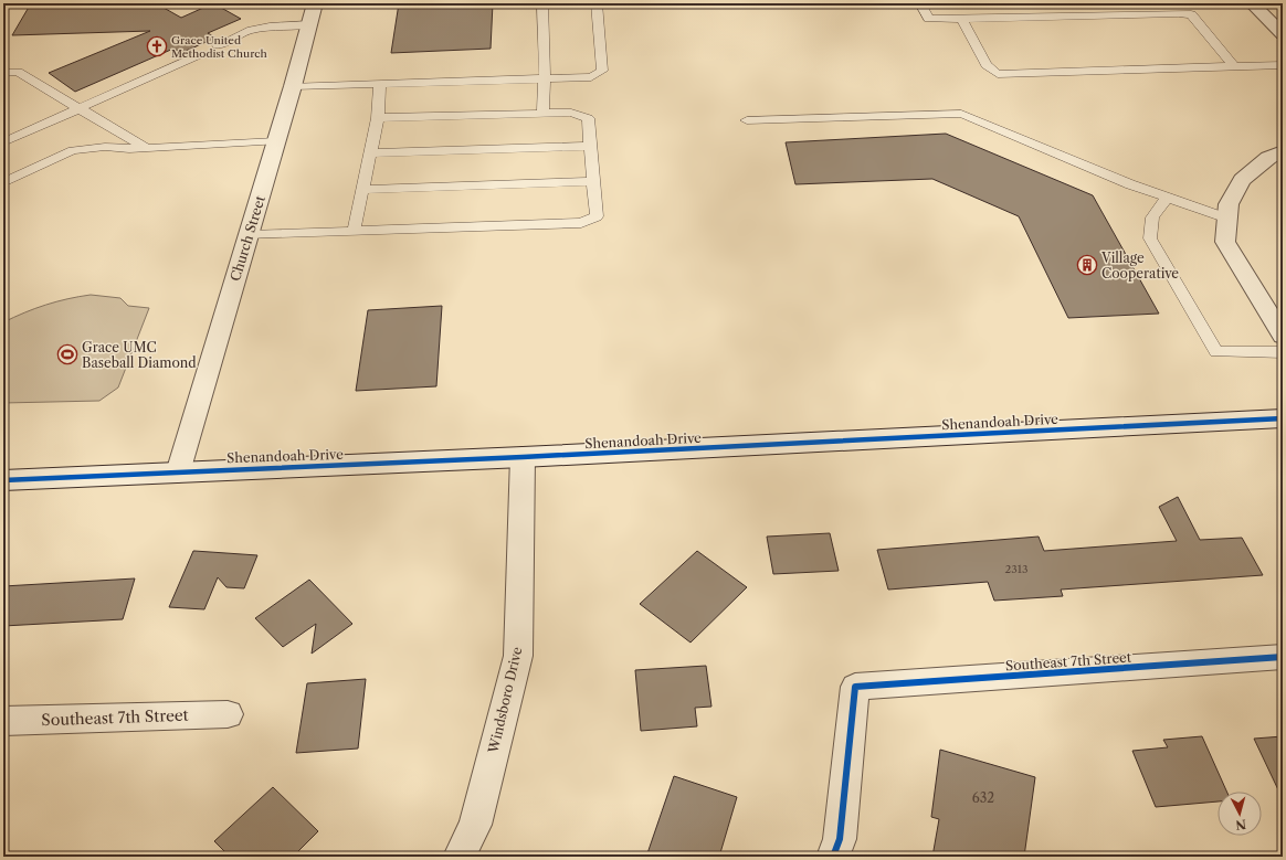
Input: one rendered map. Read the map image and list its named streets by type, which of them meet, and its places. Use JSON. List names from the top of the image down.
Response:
{
  "streets": {
    "street": [
      "Church Street",
      "Shenandoah Drive",
      "Southeast 7th Street",
      "Windsboro Drive"
    ]
  },
  "crossings": [
    ["Church Street", "Shenandoah Drive"],
    ["Shenandoah Drive", "Windsboro Drive"]
  ],
  "places": {
    "church": ["Grace United Methodist Church"],
    "building": ["Village Cooperative"],
    "sports": ["Grace UMC Baseball Diamond"]
  },
  "house_numbers": ["2313", "632"],
  "north": "bottom"
}
